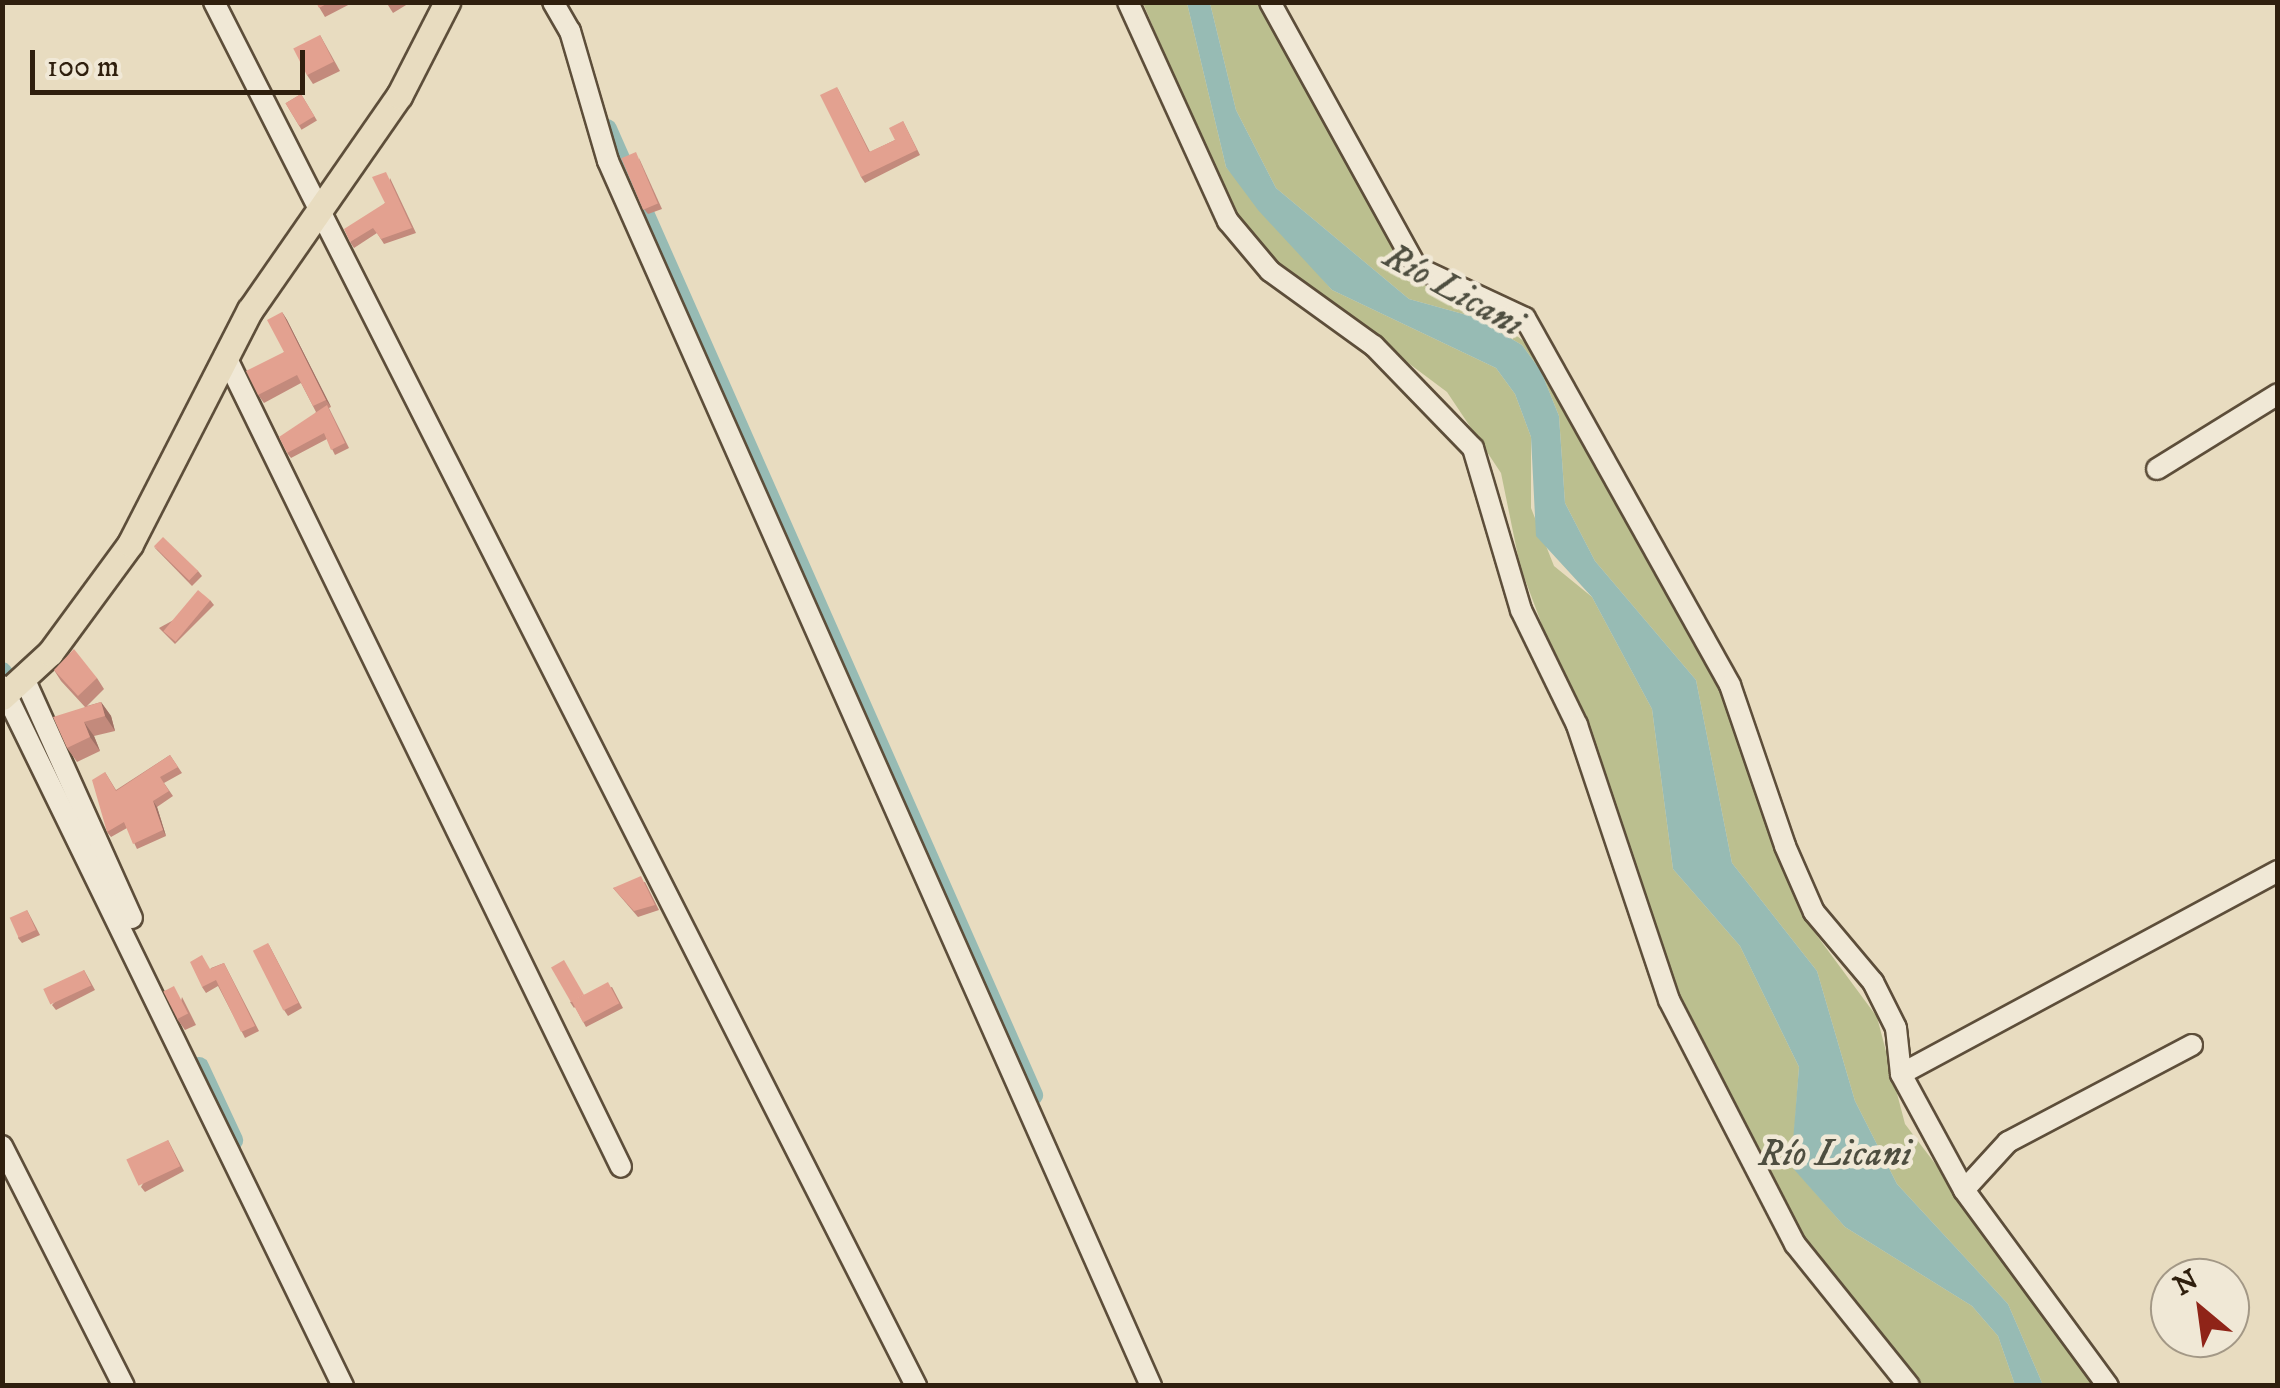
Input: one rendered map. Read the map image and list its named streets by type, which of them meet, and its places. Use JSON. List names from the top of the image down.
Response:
{
  "water": ["Río Licani"],
  "scale_bar": "100 m",
  "north": "top left"
}
